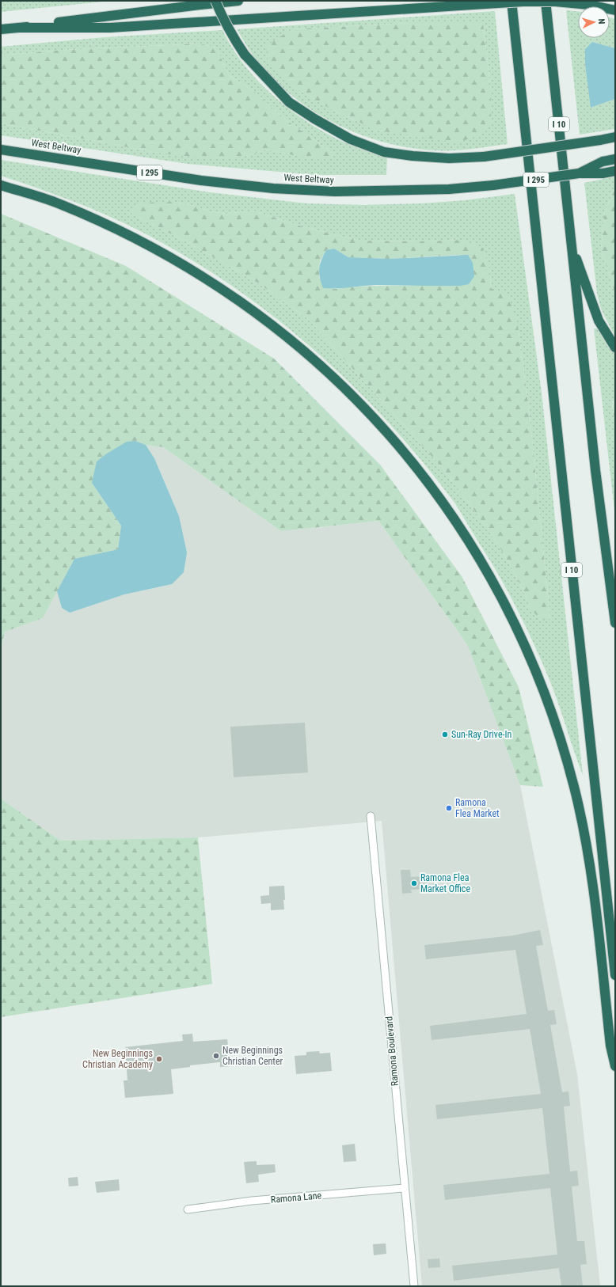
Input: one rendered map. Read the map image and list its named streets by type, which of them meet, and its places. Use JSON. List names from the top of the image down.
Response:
{
  "streets": {
    "highway": ["I 10", "West Beltway", "I 295"],
    "street": ["Ramona Boulevard", "Ramona Lane"]
  },
  "crossings": [
    ["Ramona Boulevard", "Ramona Lane"]
  ],
  "places": [
    "Sun-Ray Drive-In",
    "Ramona Flea Market",
    "Ramona Flea Market Office",
    "New Beginnings Christian Center",
    "New Beginnings Christian Academy"
  ],
  "north": "right"
}
